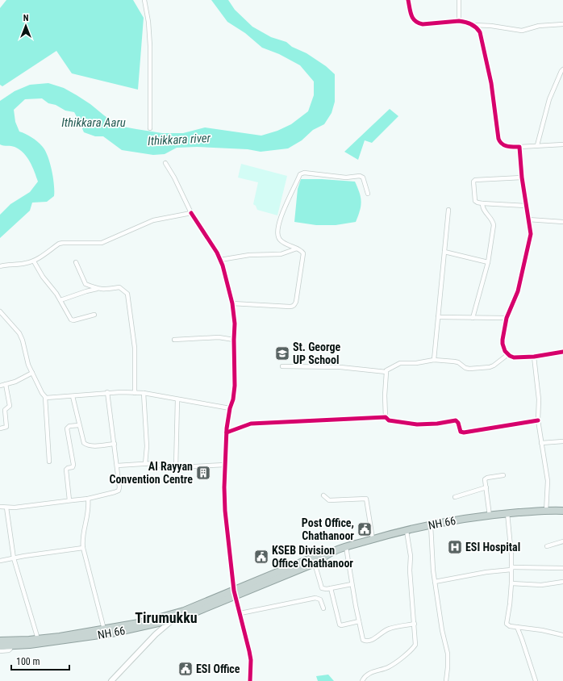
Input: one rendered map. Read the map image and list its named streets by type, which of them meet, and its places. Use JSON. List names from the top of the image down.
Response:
{
  "streets": {
    "highway": ["NH 66"]
  },
  "districts": ["Tirumukku"],
  "water": ["Ithikkara Aaru", "Ithikkara river"],
  "places": {
    "school or university": ["St. George UP School"],
    "building": ["Al Rayyan Convention Centre"],
    "public building": ["Post Office, Chathanoor", "KSEB Division Office Chathanoor", "ESI Office"],
    "hospital": ["ESI Hospital"]
  },
  "scale_bar": "100 m",
  "north": "top"
}
